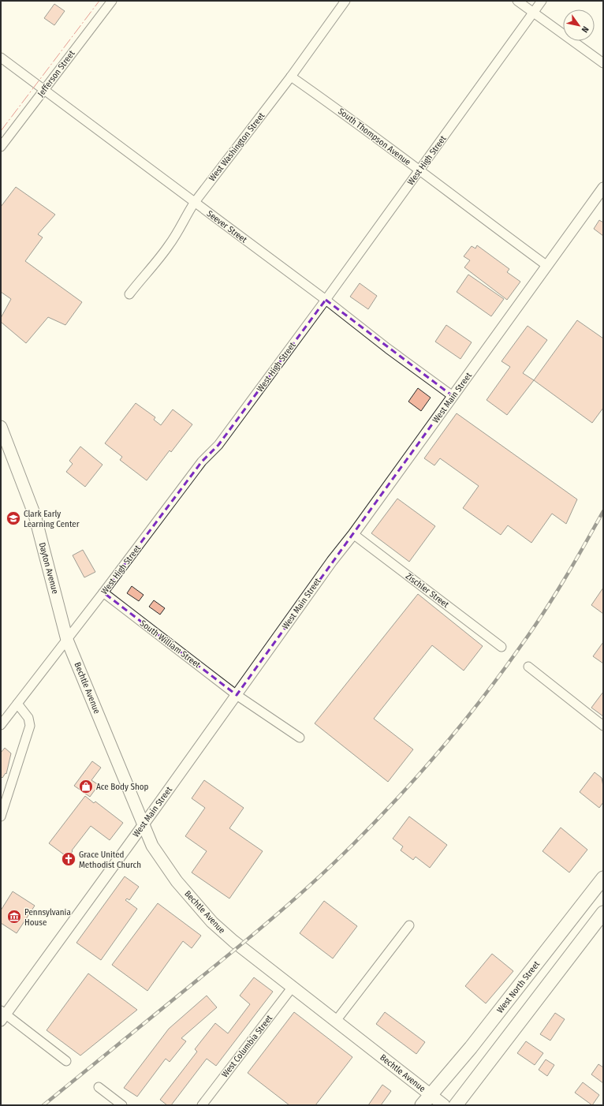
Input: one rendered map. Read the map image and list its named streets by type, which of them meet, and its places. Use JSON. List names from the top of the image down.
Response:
{
  "streets": {
    "main road": ["Dayton Avenue", "Bechtle Avenue", "West North Street"],
    "street": [
      "Jefferson Street",
      "South Thompson Avenue",
      "West Washington Street",
      "West High Street",
      "Seever Street",
      "West Main Street",
      "Zischler Street",
      "South William Street",
      "West Columbia Street"
    ]
  },
  "crossings": [
    ["Jefferson Street", "Seever Street"],
    ["South Thompson Avenue", "West Washington Street"],
    ["South Thompson Avenue", "West High Street"],
    ["South Thompson Avenue", "West Main Street"],
    ["West Washington Street", "Seever Street"],
    ["West High Street", "Seever Street"],
    ["West High Street", "Dayton Avenue"],
    ["West High Street", "South William Street"],
    ["West High Street", "Bechtle Avenue"],
    ["Seever Street", "West Main Street"],
    ["West Main Street", "Zischler Street"],
    ["West Main Street", "South William Street"],
    ["West Main Street", "Bechtle Avenue"],
    ["Dayton Avenue", "Bechtle Avenue"],
    ["Bechtle Avenue", "West North Street"],
    ["Bechtle Avenue", "West Columbia Street"]
  ],
  "places": {
    "school or university": ["Clark Early Learning Center"],
    "shop": ["Ace Body Shop"],
    "church": ["Grace United Methodist Church"],
    "museum": ["Pennsylvania House"]
  },
  "north": "bottom right"
}
